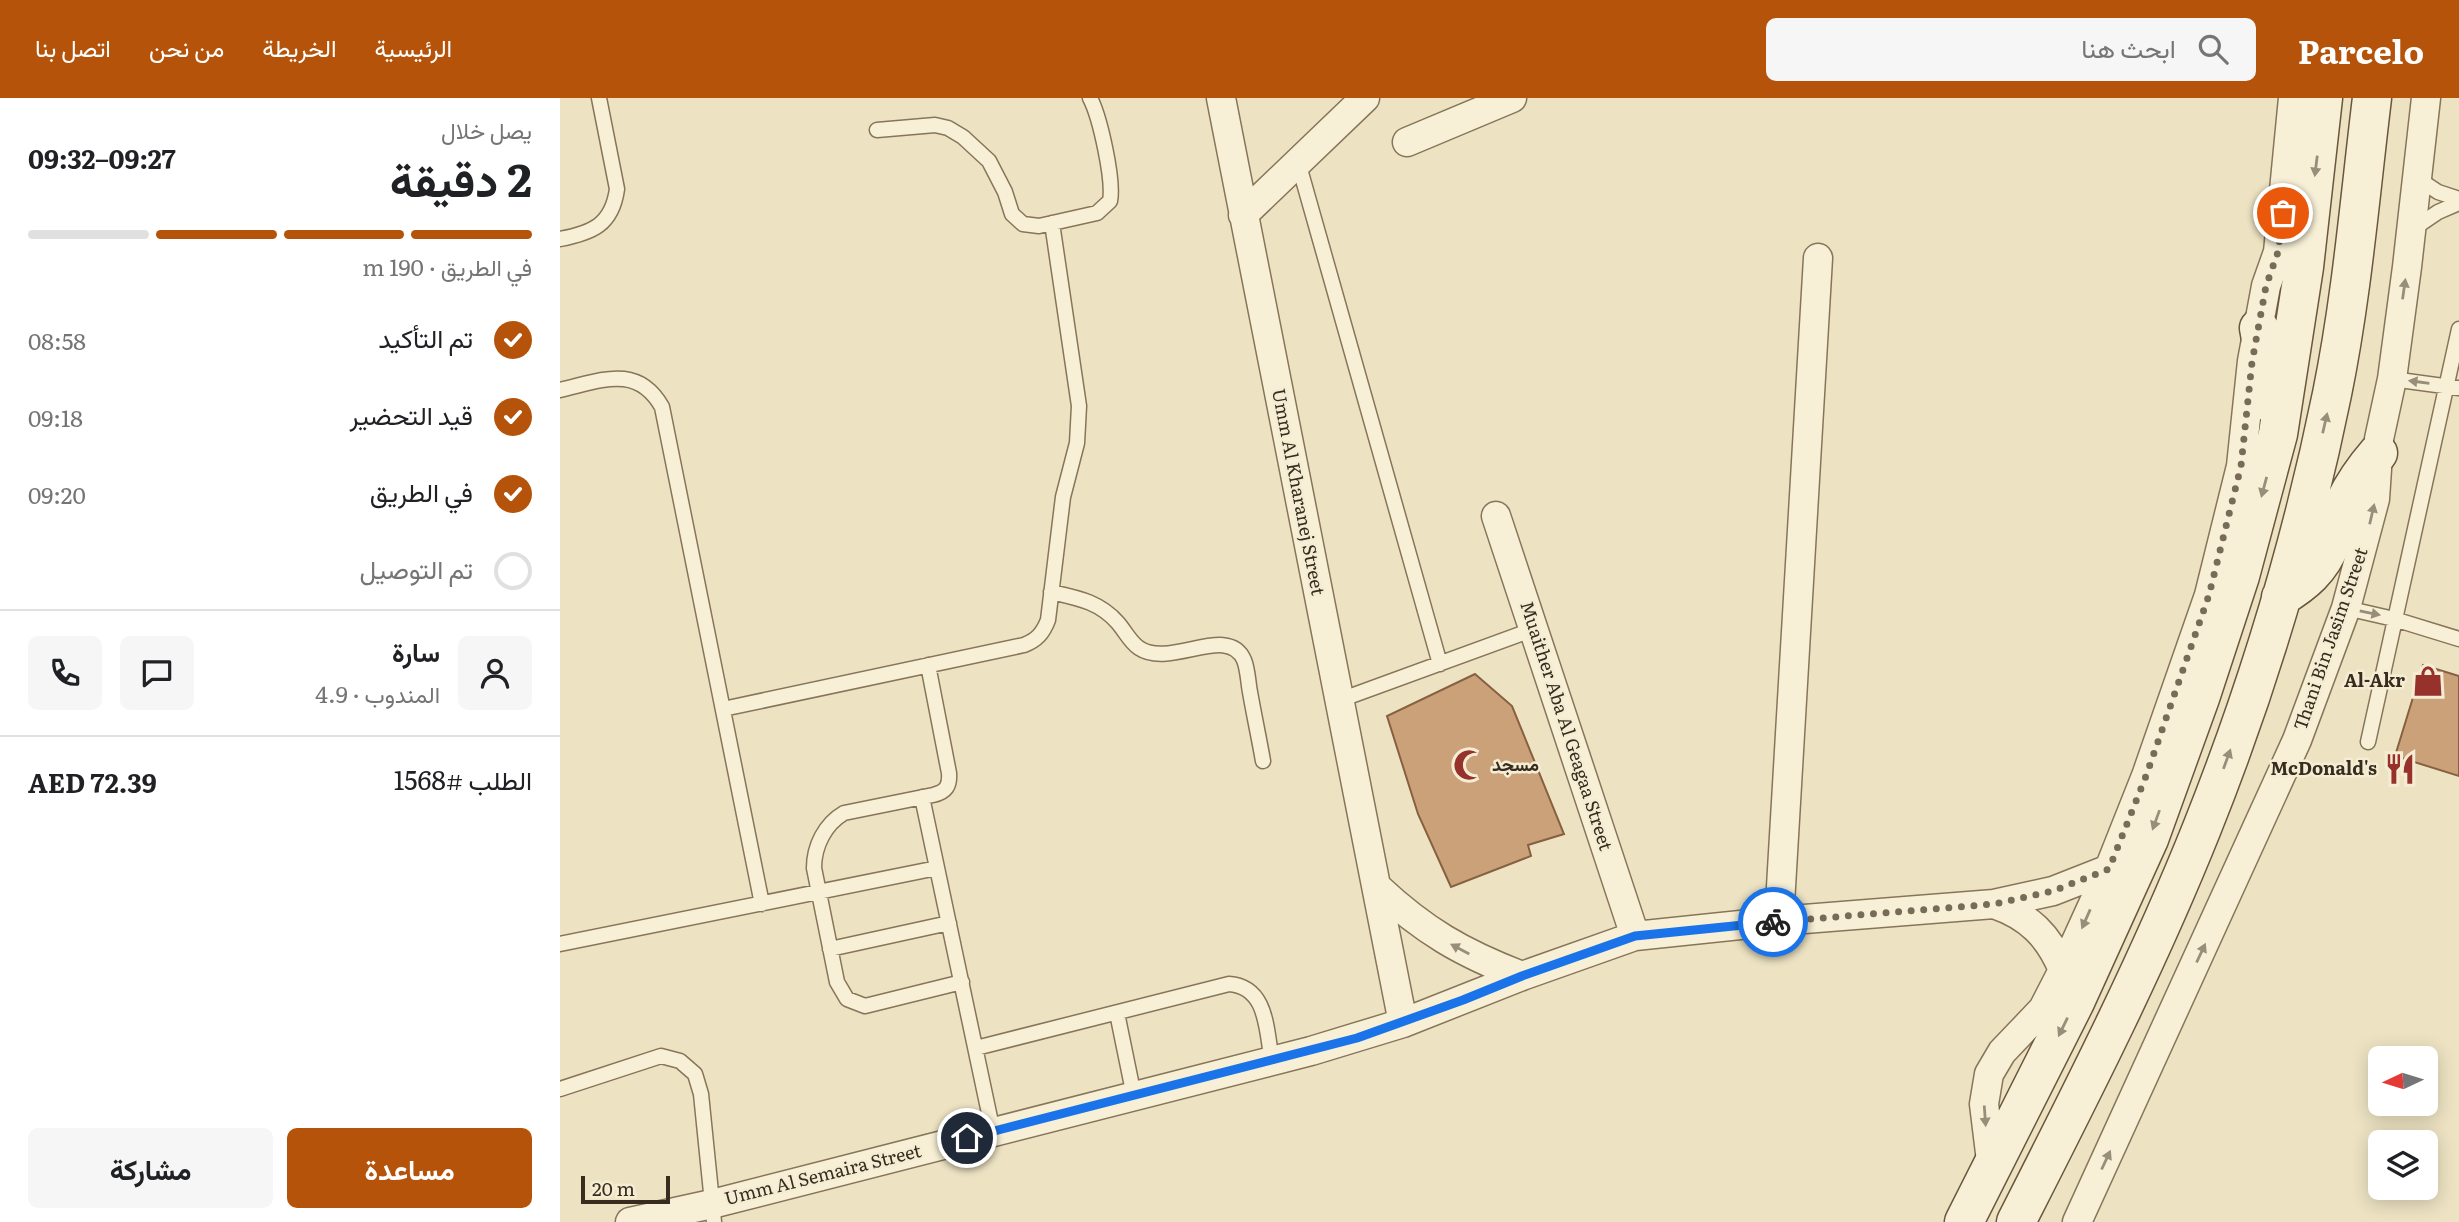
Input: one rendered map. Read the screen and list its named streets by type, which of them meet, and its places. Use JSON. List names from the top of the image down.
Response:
{
  "streets": {
    "street": [
      "Umm Al Kharanej Street",
      "Thani Bin Jasim Street",
      "Muaither Aba Al Geagaa Street",
      "Umm Al Semaira Street"
    ]
  },
  "crossings": [
    ["Umm Al Kharanej Street", "Umm Al Semaira Street"],
    ["Muaither Aba Al Geagaa Street", "Umm Al Semaira Street"]
  ],
  "places": {
    "shop": ["Al-Akr"],
    "mosque": ["مسجد"],
    "restaurant": ["McDonald's"]
  },
  "scale_bar": "20 m",
  "north": "left",
  "page": {
    "header": "Parcelo",
    "search": "ابحث هنا",
    "nav": [
      "الرئيسية",
      "الخريطة",
      "من نحن",
      "اتصل بنا"
    ],
    "heading": ["2 دقيقة", "يصل خلال", "09:27–09:32"],
    "panel": [
      "سارة",
      "المندوب · 4.9",
      "الطلب #1568",
      "AED 72.39"
    ],
    "bar": "في الطريق · 190 m",
    "list": [
      ["تم التأكيد", "08:58"],
      ["قيد التحضير", "09:18"],
      ["في الطريق", "09:20"],
      "تم التوصيل"
    ],
    "buttons": ["مساعدة", "مشاركة"],
    "scale": "20 m"
  }
}
